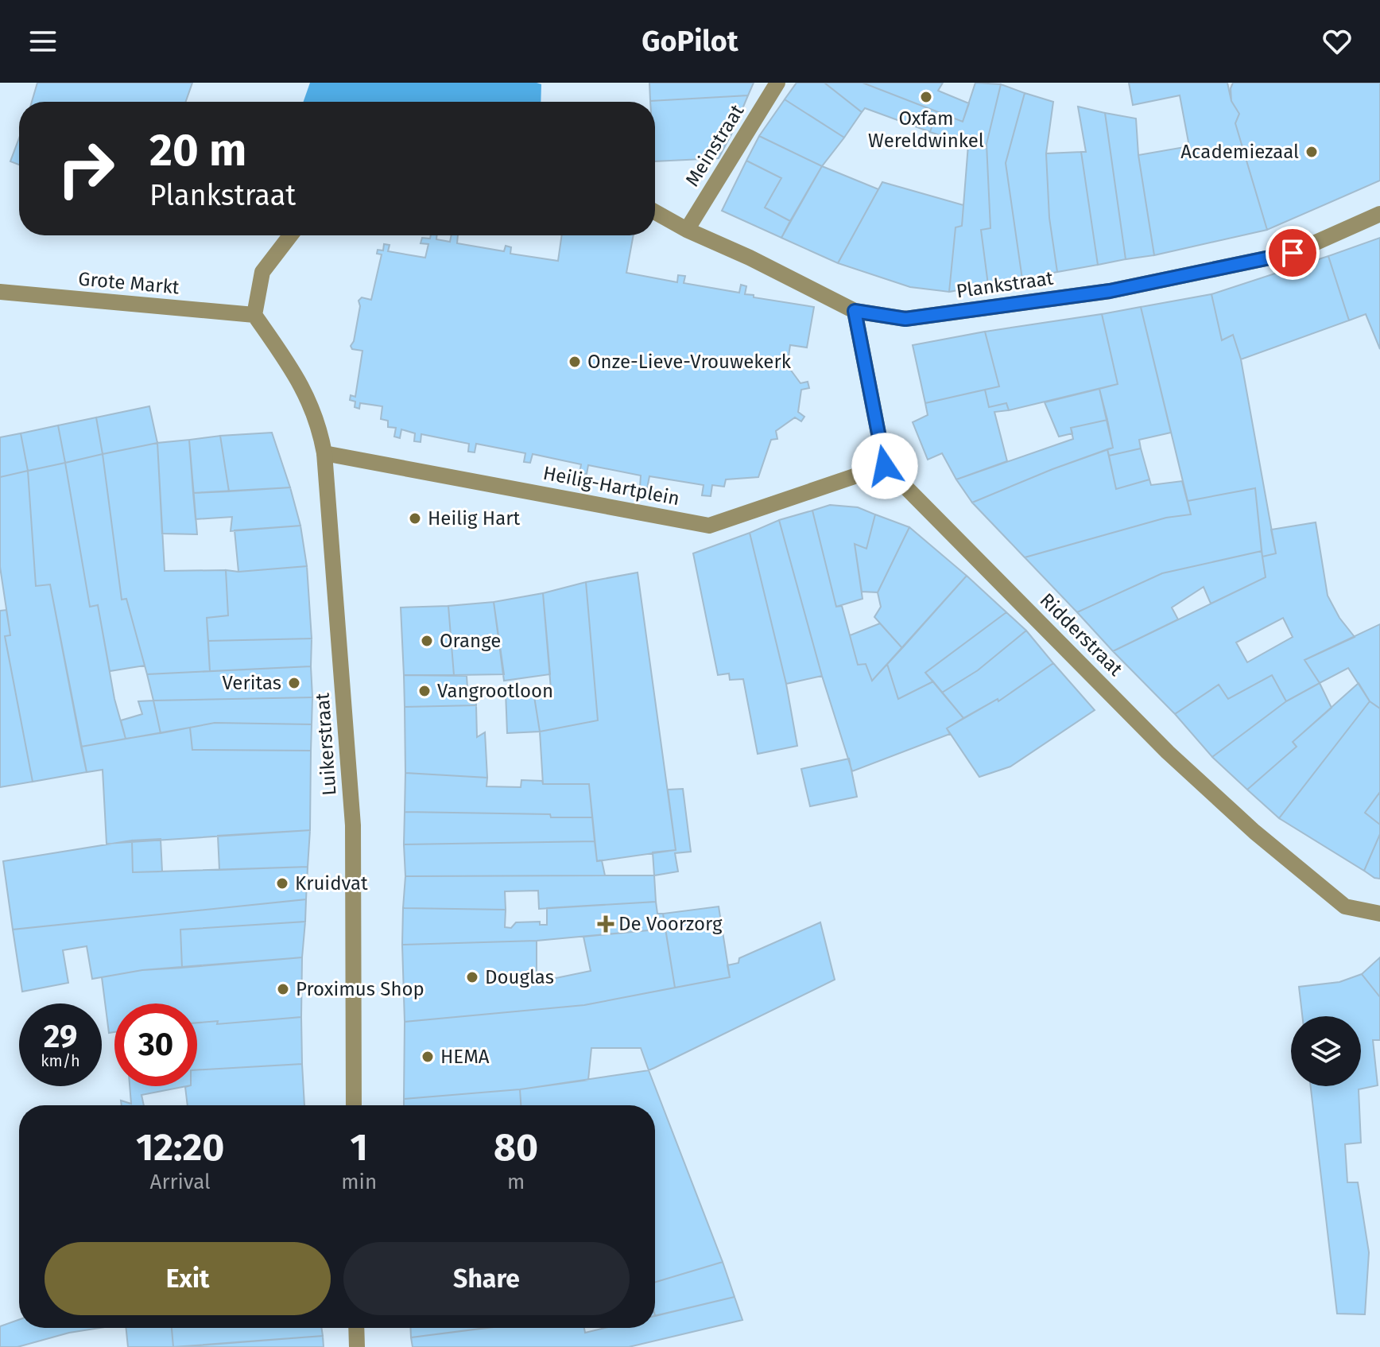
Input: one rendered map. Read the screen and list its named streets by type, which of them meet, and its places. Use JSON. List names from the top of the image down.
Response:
{
  "streets": {
    "street": [
      "Meinstraat",
      "Grote Markt",
      "Plankstraat",
      "Heilig-Hartplein",
      "Ridderstraat",
      "Luikerstraat"
    ]
  },
  "crossings": [
    ["Meinstraat", "Plankstraat"],
    ["Grote Markt", "Luikerstraat"],
    ["Heilig-Hartplein", "Ridderstraat"],
    ["Heilig-Hartplein", "Luikerstraat"]
  ],
  "places": {
    "other": [
      "Oxfam Wereldwinkel",
      "Academiezaal",
      "Onze-Lieve-Vrouwekerk",
      "Heilig Hart",
      "Orange",
      "Veritas",
      "Vangrootloon",
      "Kruidvat",
      "Douglas",
      "Proximus Shop",
      "HEMA"
    ],
    "health": ["De Voorzorg"]
  },
  "page": {
    "header": "GoPilot",
    "turn": ["20 m", "Plankstraat"],
    "speed": "29 km/h",
    "limit": "30",
    "eta": [
      "12:20",
      "Arrival",
      "1",
      "min",
      "80",
      "m"
    ],
    "buttons": ["Exit", "Share"]
  }
}
